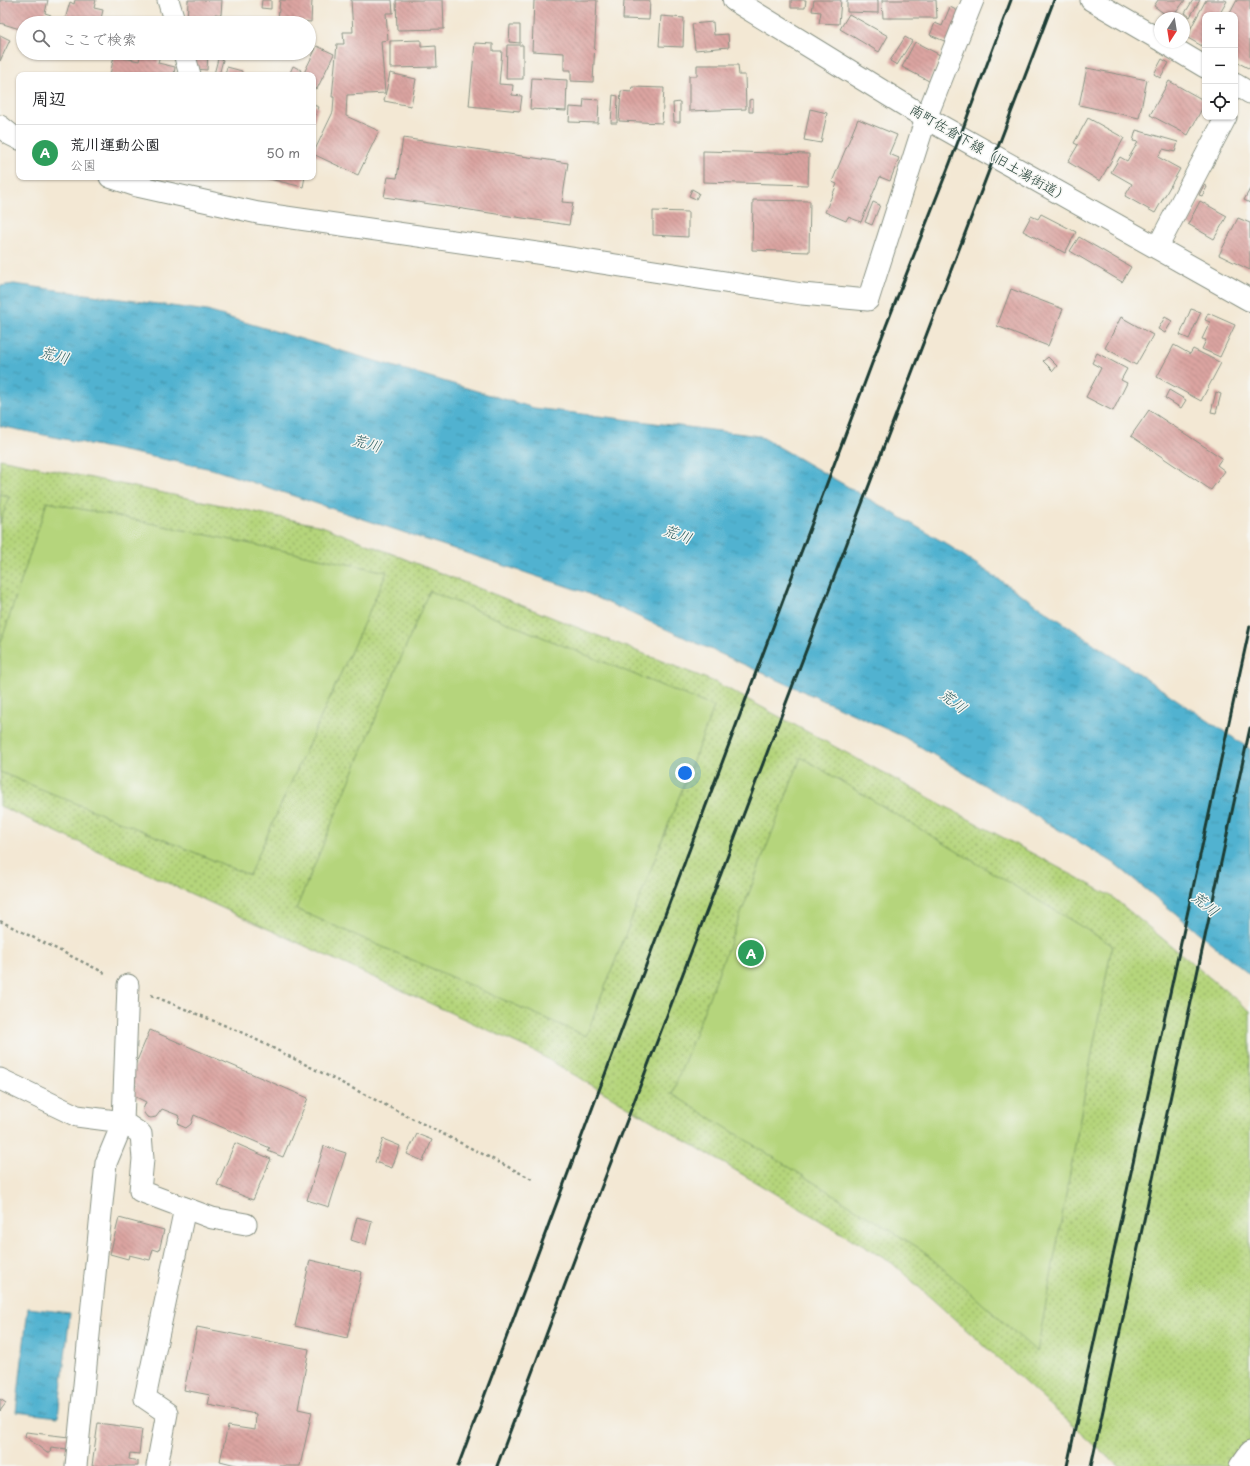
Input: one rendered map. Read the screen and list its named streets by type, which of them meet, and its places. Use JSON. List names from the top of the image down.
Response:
{
  "streets": {
    "street": ["南町佐倉下線（旧土湯街道）"]
  },
  "water": ["荒川"],
  "north": "bottom",
  "page": {
    "map_buttons": ["+", "−"],
    "search": "ここで検索",
    "heading": "周辺",
    "list": [
      {
        "mark": "A",
        "name": "荒川運動公園",
        "note": "公園",
        "value": "50 m"
      }
    ],
    "pins": "A"
  }
}
